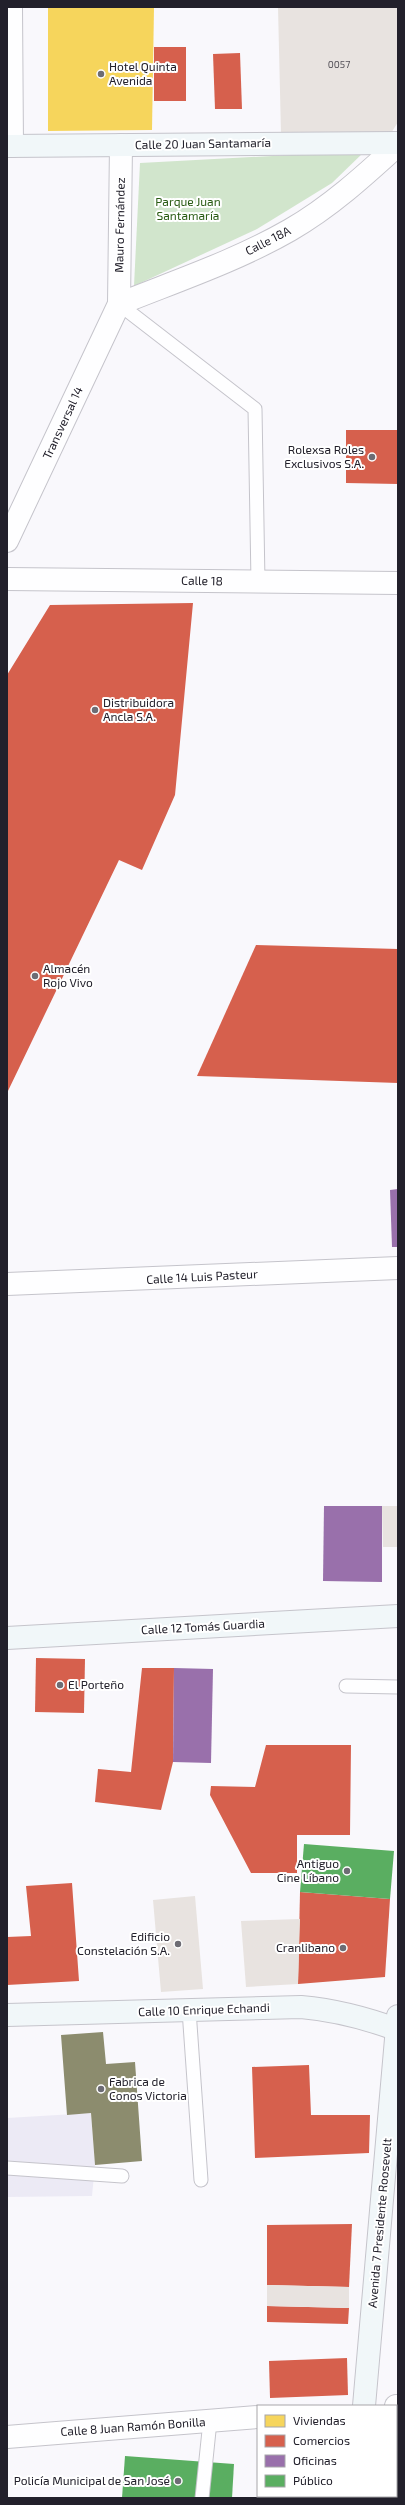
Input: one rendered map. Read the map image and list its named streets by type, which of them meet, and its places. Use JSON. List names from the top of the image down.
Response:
{
  "streets": {
    "street": [
      "Calle 20 Juan Santamaría",
      "Mauro Fernández",
      "Calle 18A",
      "Transversal 14",
      "Calle 18",
      "Calle 14 Luis Pasteur",
      "Calle 12 Tomás Guardia",
      "Calle 10 Enrique Echandi",
      "Avenida 7 Presidente Roosevelt",
      "Calle 8 Juan Ramón Bonilla"
    ]
  },
  "crossings": [
    ["Calle 20 Juan Santamaría", "Mauro Fernández"],
    ["Calle 20 Juan Santamaría", "Calle 18A"],
    ["Mauro Fernández", "Calle 18A"],
    ["Mauro Fernández", "Transversal 14"],
    ["Calle 18A", "Transversal 14"],
    ["Calle 10 Enrique Echandi", "Avenida 7 Presidente Roosevelt"]
  ],
  "parks": ["Parque Juan Santamaría"],
  "places": [
    "Hotel Quinta Avenida",
    "Rolexsa Roles Exclusivos S.A.",
    "Distribuidora Ancla S.A.",
    "Almacén Rojo Vivo",
    "El Porteño",
    "Antiguo Cine Líbano",
    "Edificio Constelación S.A.",
    "Cranlibano",
    "Fabrica de Conos Victoria",
    "Policía Municipal de San José"
  ],
  "house_numbers": ["0057"],
  "legend": [
    "Viviendas",
    "Comercios",
    "Oficinas",
    "Público"
  ]
}
